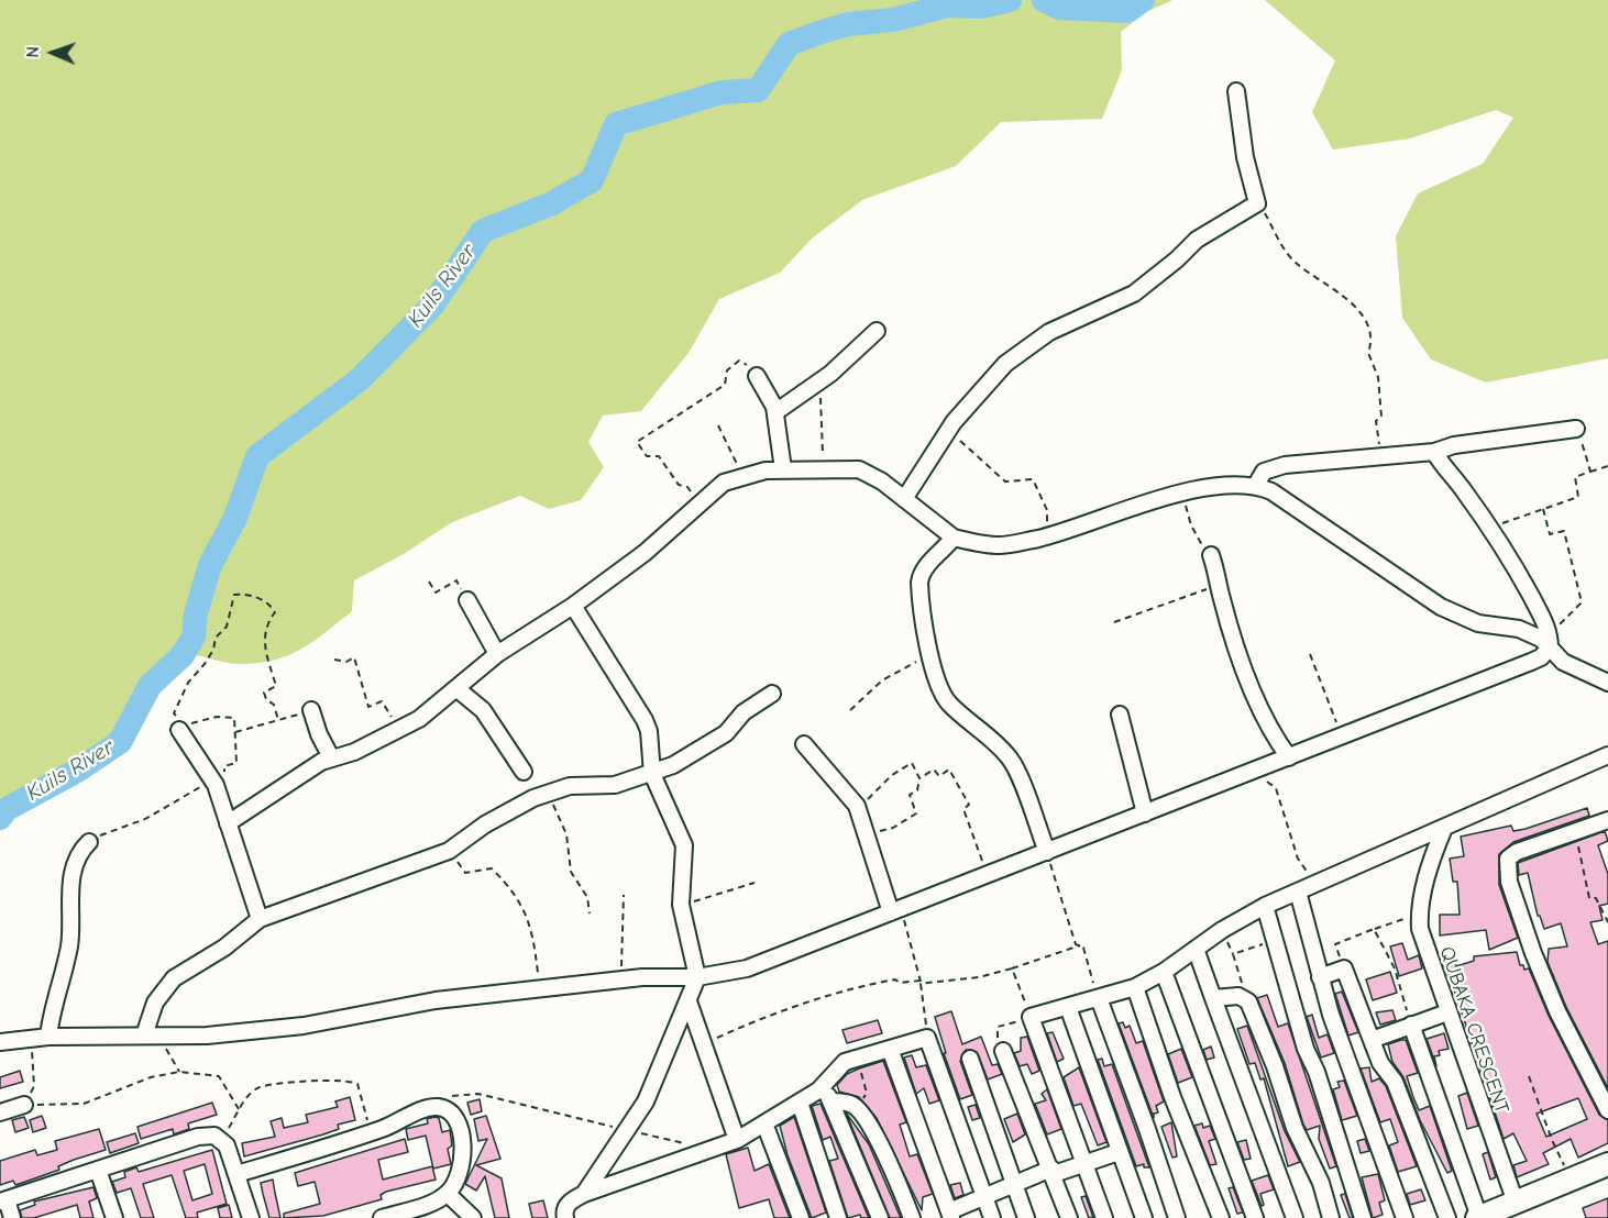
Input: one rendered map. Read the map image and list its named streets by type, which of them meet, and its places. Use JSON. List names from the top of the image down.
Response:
{
  "streets": {
    "street": ["QUBAKA CRESCENT"]
  },
  "water": ["Kuils River"],
  "north": "left"
}
